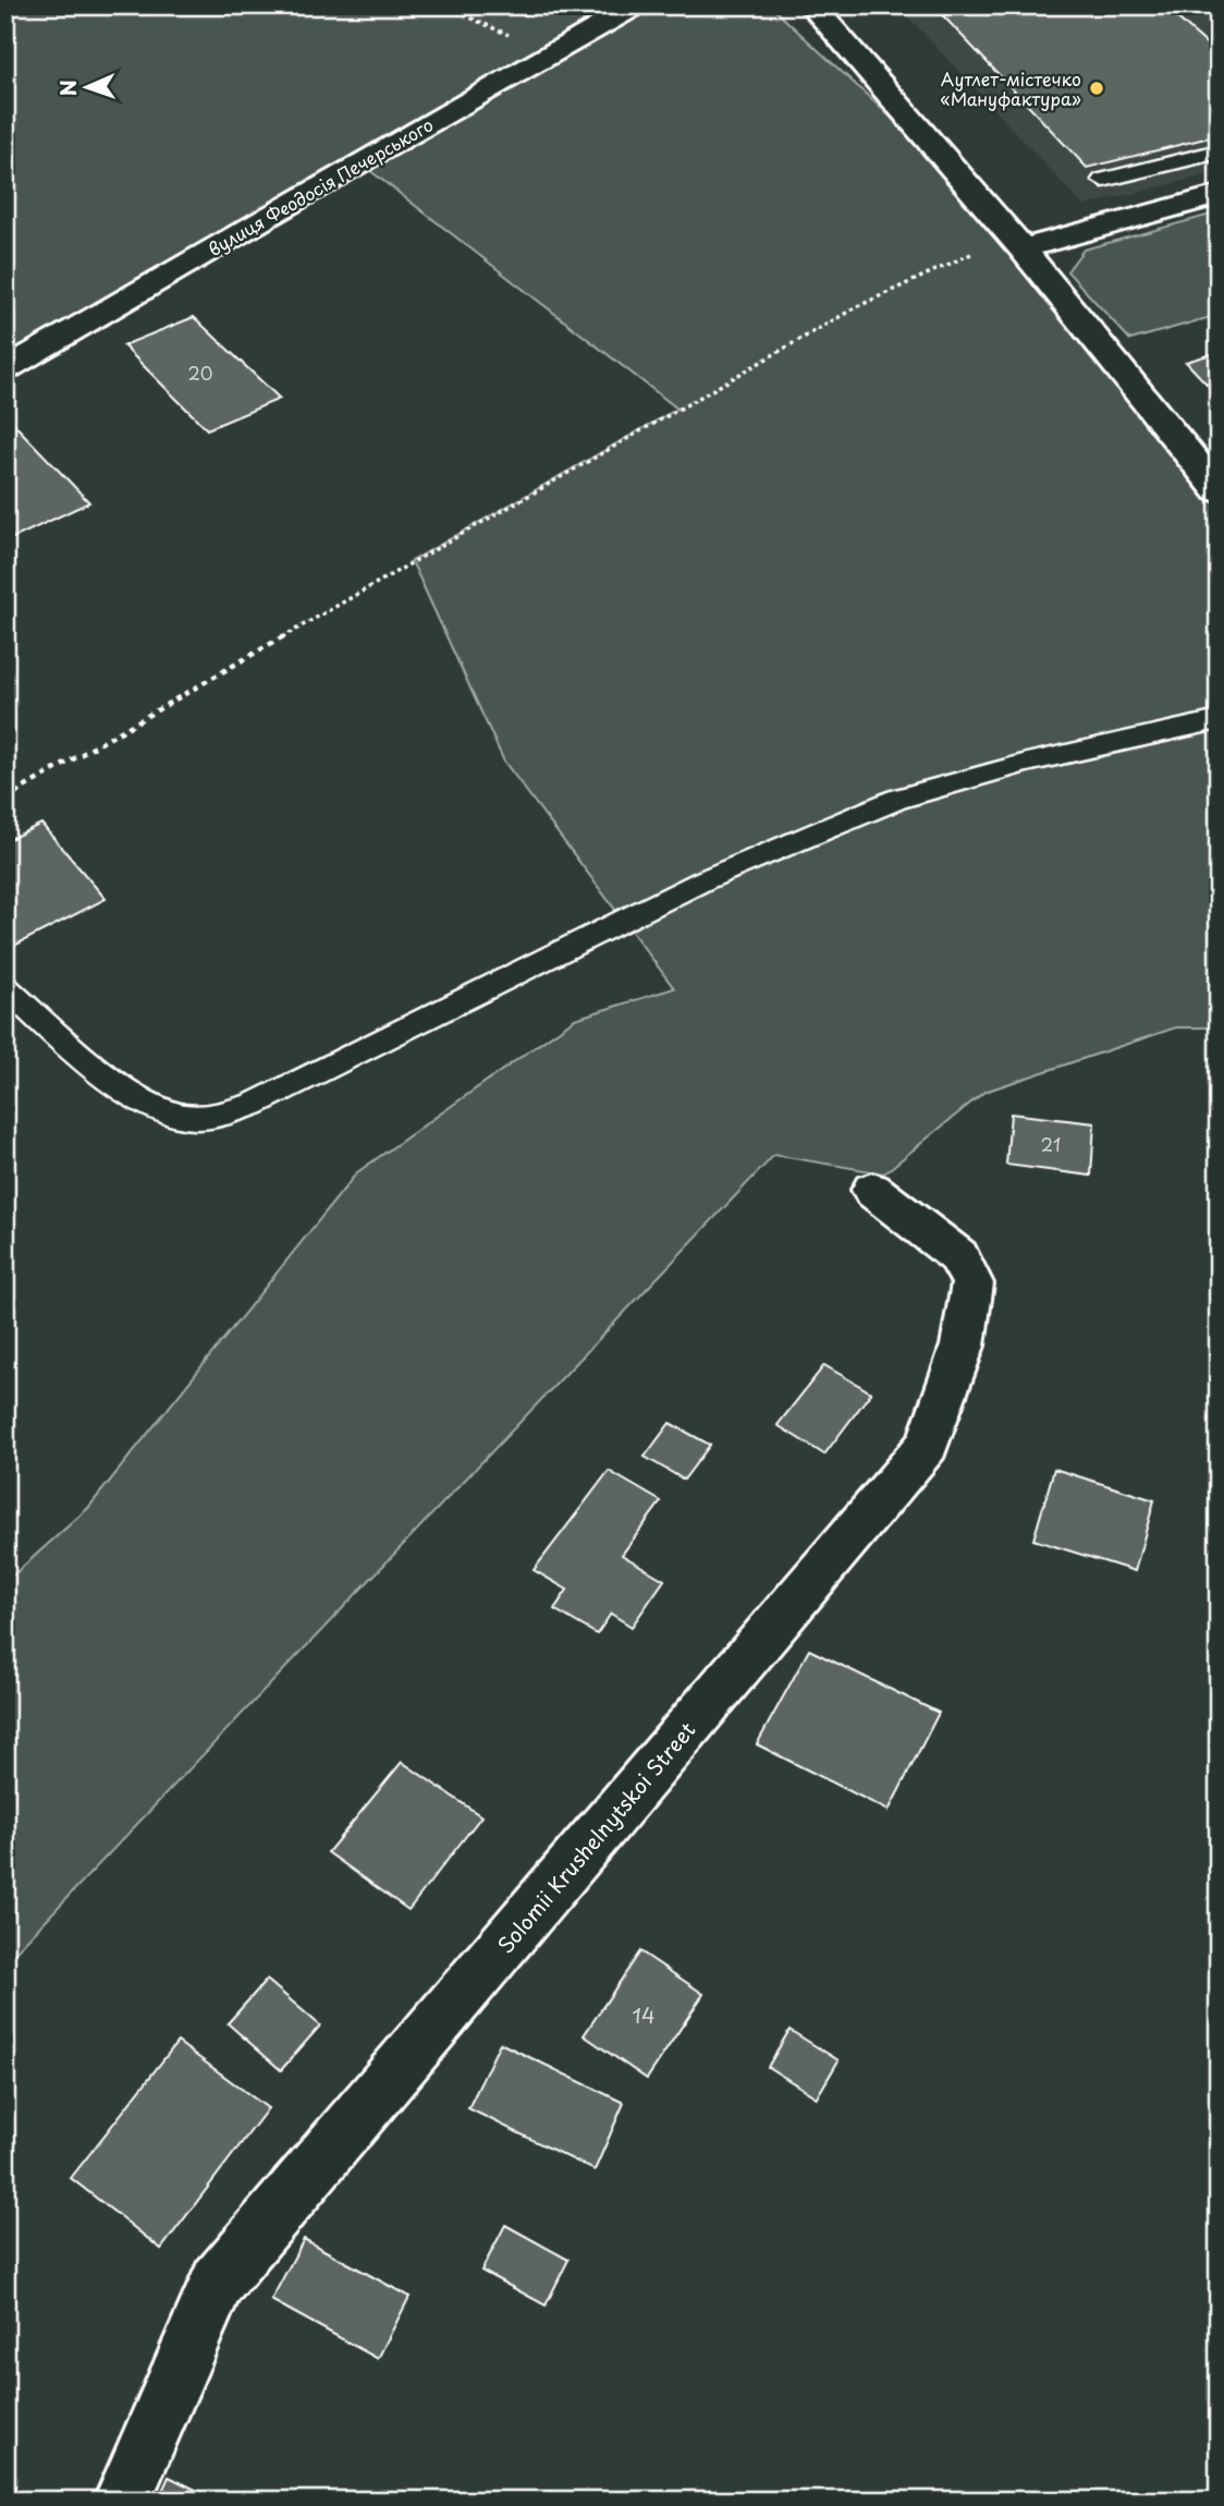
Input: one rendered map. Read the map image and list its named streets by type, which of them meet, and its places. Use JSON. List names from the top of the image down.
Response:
{
  "streets": {
    "street": ["вулиця Феодосія Печерського", "Solomii Krushelnytskoi Street"]
  },
  "places": ["Аутлет-містечко «Мануфактура»"],
  "house_numbers": ["20", "21", "14"],
  "north": "left"
}
